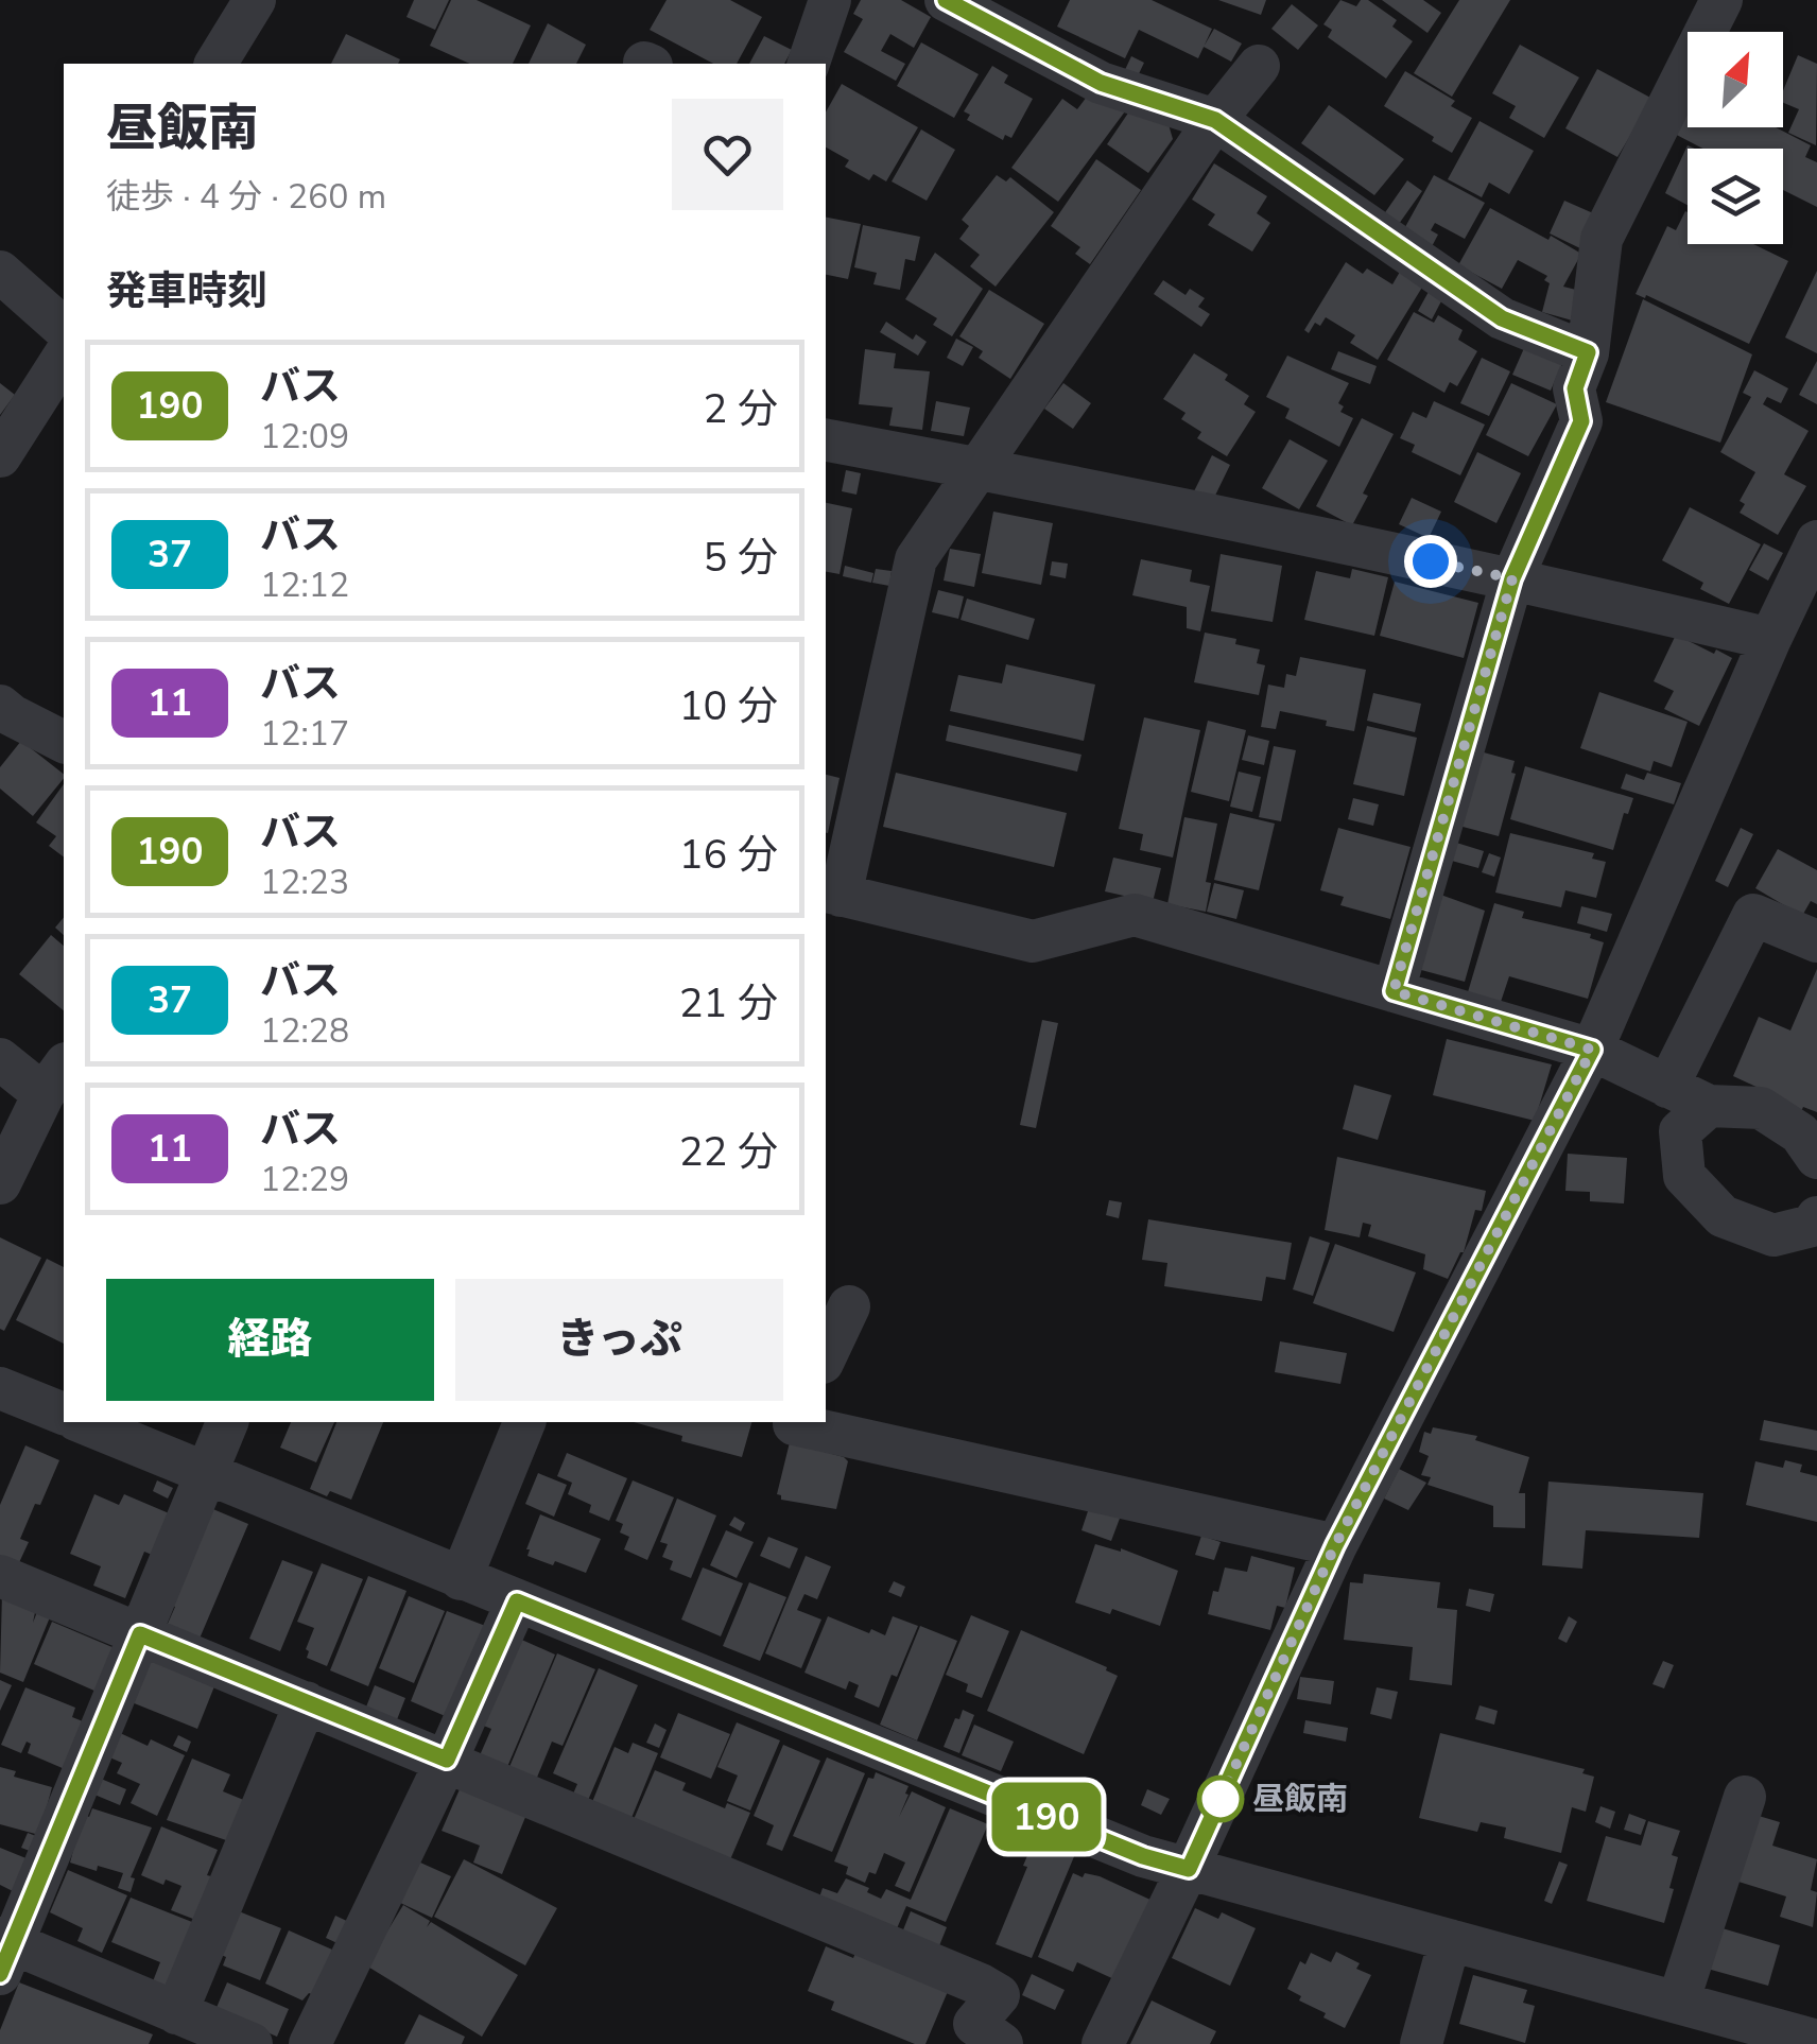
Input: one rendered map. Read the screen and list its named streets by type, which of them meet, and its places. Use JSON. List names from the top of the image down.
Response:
{
  "places": ["昼飯南"],
  "lines": ["bus line 190"],
  "north": "top right",
  "page": {
    "on_map": "190",
    "heading": [
      ["昼飯南", "徒歩 · 4 分 · 260 m"],
      "発車時刻"
    ],
    "list": [
      {
        "mark": "190",
        "name": "バス",
        "note": "12:09",
        "value": "2 分"
      },
      {
        "mark": "37",
        "name": "バス",
        "note": "12:12",
        "value": "5 分"
      },
      {
        "mark": "11",
        "name": "バス",
        "note": "12:17",
        "value": "10 分"
      },
      {
        "mark": "190",
        "name": "バス",
        "note": "12:23",
        "value": "16 分"
      },
      {
        "mark": "37",
        "name": "バス",
        "note": "12:28",
        "value": "21 分"
      },
      {
        "mark": "11",
        "name": "バス",
        "note": "12:29",
        "value": "22 分"
      }
    ],
    "buttons": ["経路", "きっぷ"]
  }
}
